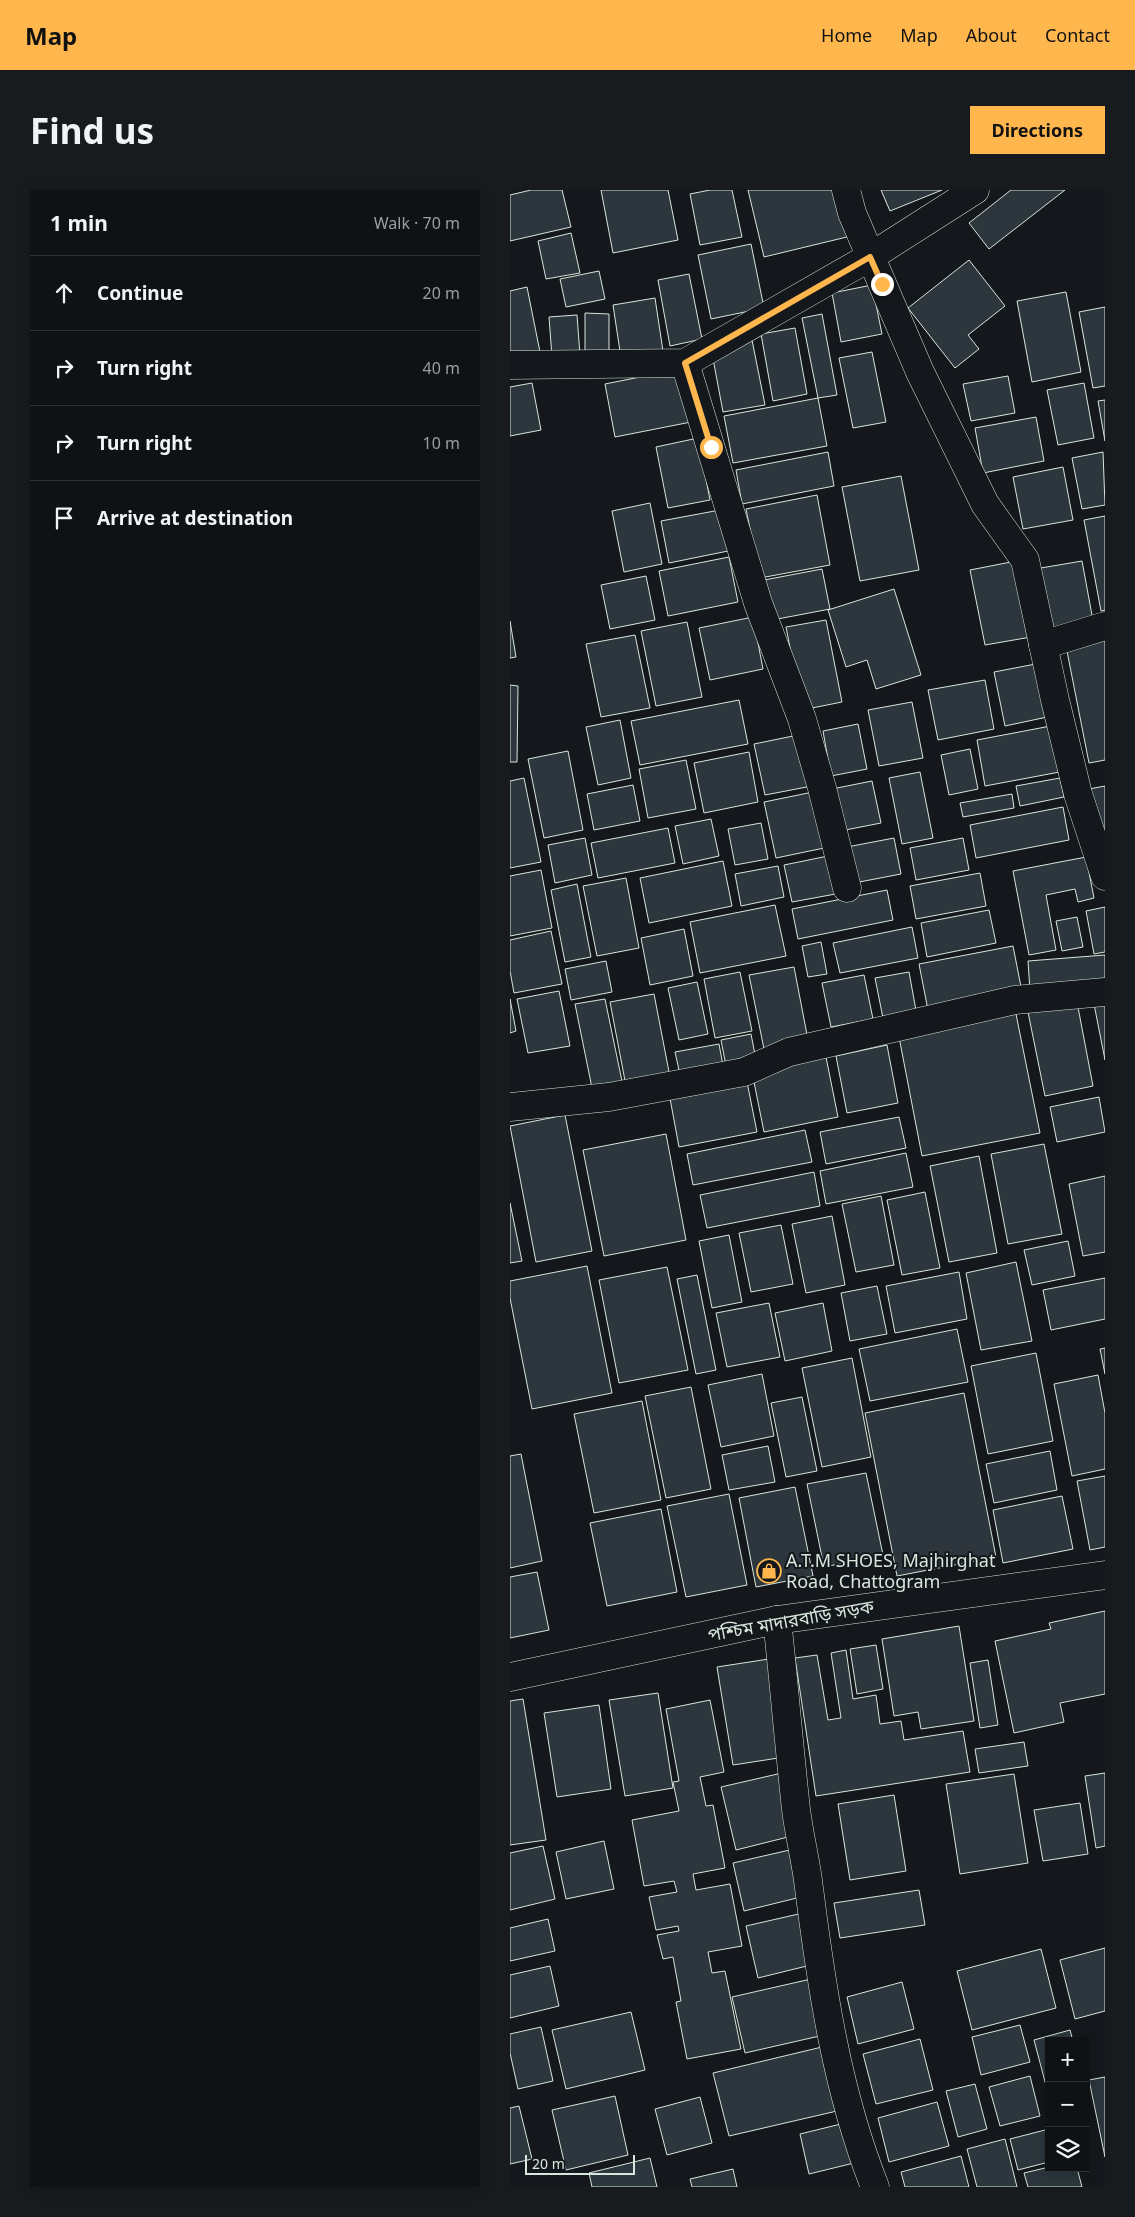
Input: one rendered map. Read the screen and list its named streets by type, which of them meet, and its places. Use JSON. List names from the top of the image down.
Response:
{
  "streets": {
    "street": ["পশ্চিম মাদারবাড়ি সড়ক"]
  },
  "places": {
    "shop": ["A.T.M SHOES, Majhirghat Road, Chattogram"]
  },
  "scale_bar": "20 m",
  "page": {
    "header": "Map",
    "nav": [
      "Home",
      "Map",
      "About",
      "Contact"
    ],
    "buttons": "Directions",
    "title": "Find us",
    "heading": ["1 min", "Walk · 70 m"],
    "list": [
      ["Continue", "20 m"],
      ["Turn right", "40 m"],
      ["Turn right", "10 m"],
      "Arrive at destination"
    ],
    "map_buttons": ["+", "−"],
    "scale": "20 m"
  }
}
